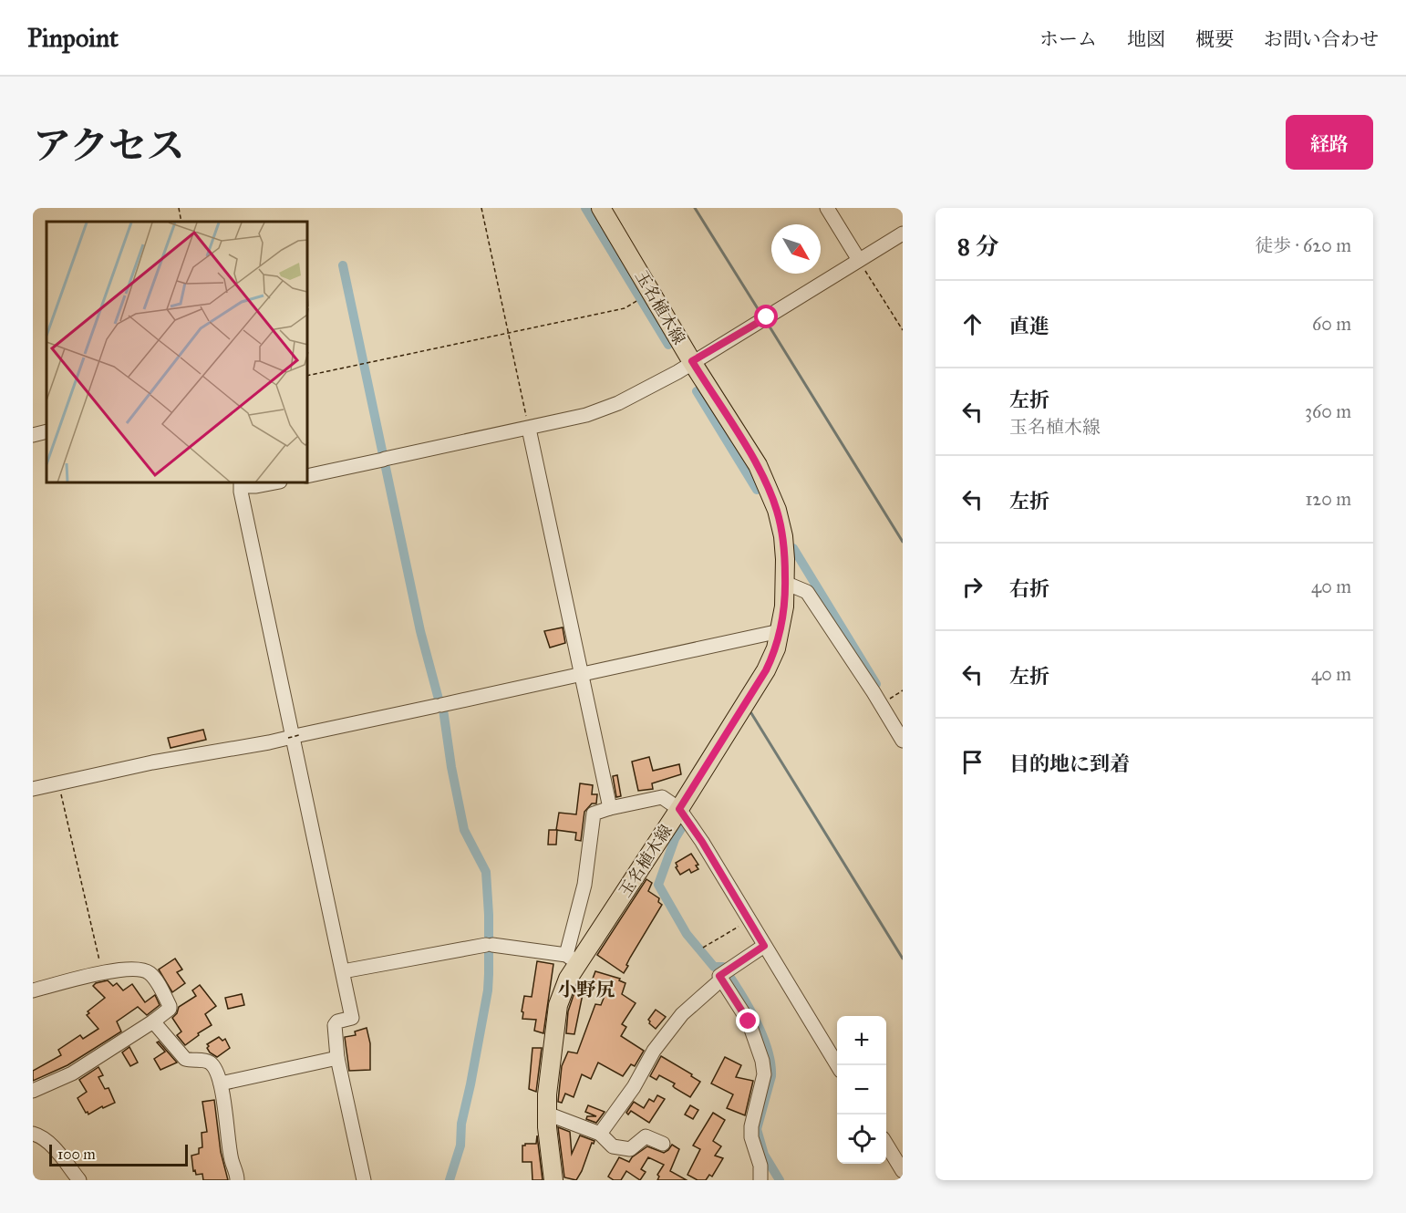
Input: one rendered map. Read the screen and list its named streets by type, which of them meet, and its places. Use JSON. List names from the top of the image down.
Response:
{
  "streets": {
    "main road": ["玉名植木線"]
  },
  "districts": ["小野尻"],
  "scale_bar": "100 m",
  "north": "bottom right",
  "page": {
    "header": "Pinpoint",
    "nav": [
      "ホーム",
      "地図",
      "概要",
      "お問い合わせ"
    ],
    "title": "アクセス",
    "buttons": "経路",
    "heading": ["8 分", "徒歩 · 620 m"],
    "list": [
      ["直進", "60 m"],
      ["左折", "玉名植木線", "360 m"],
      ["左折", "120 m"],
      ["右折", "40 m"],
      ["左折", "40 m"],
      "目的地に到着"
    ],
    "map_buttons": ["+", "−"],
    "scale": "100 m"
  }
}
